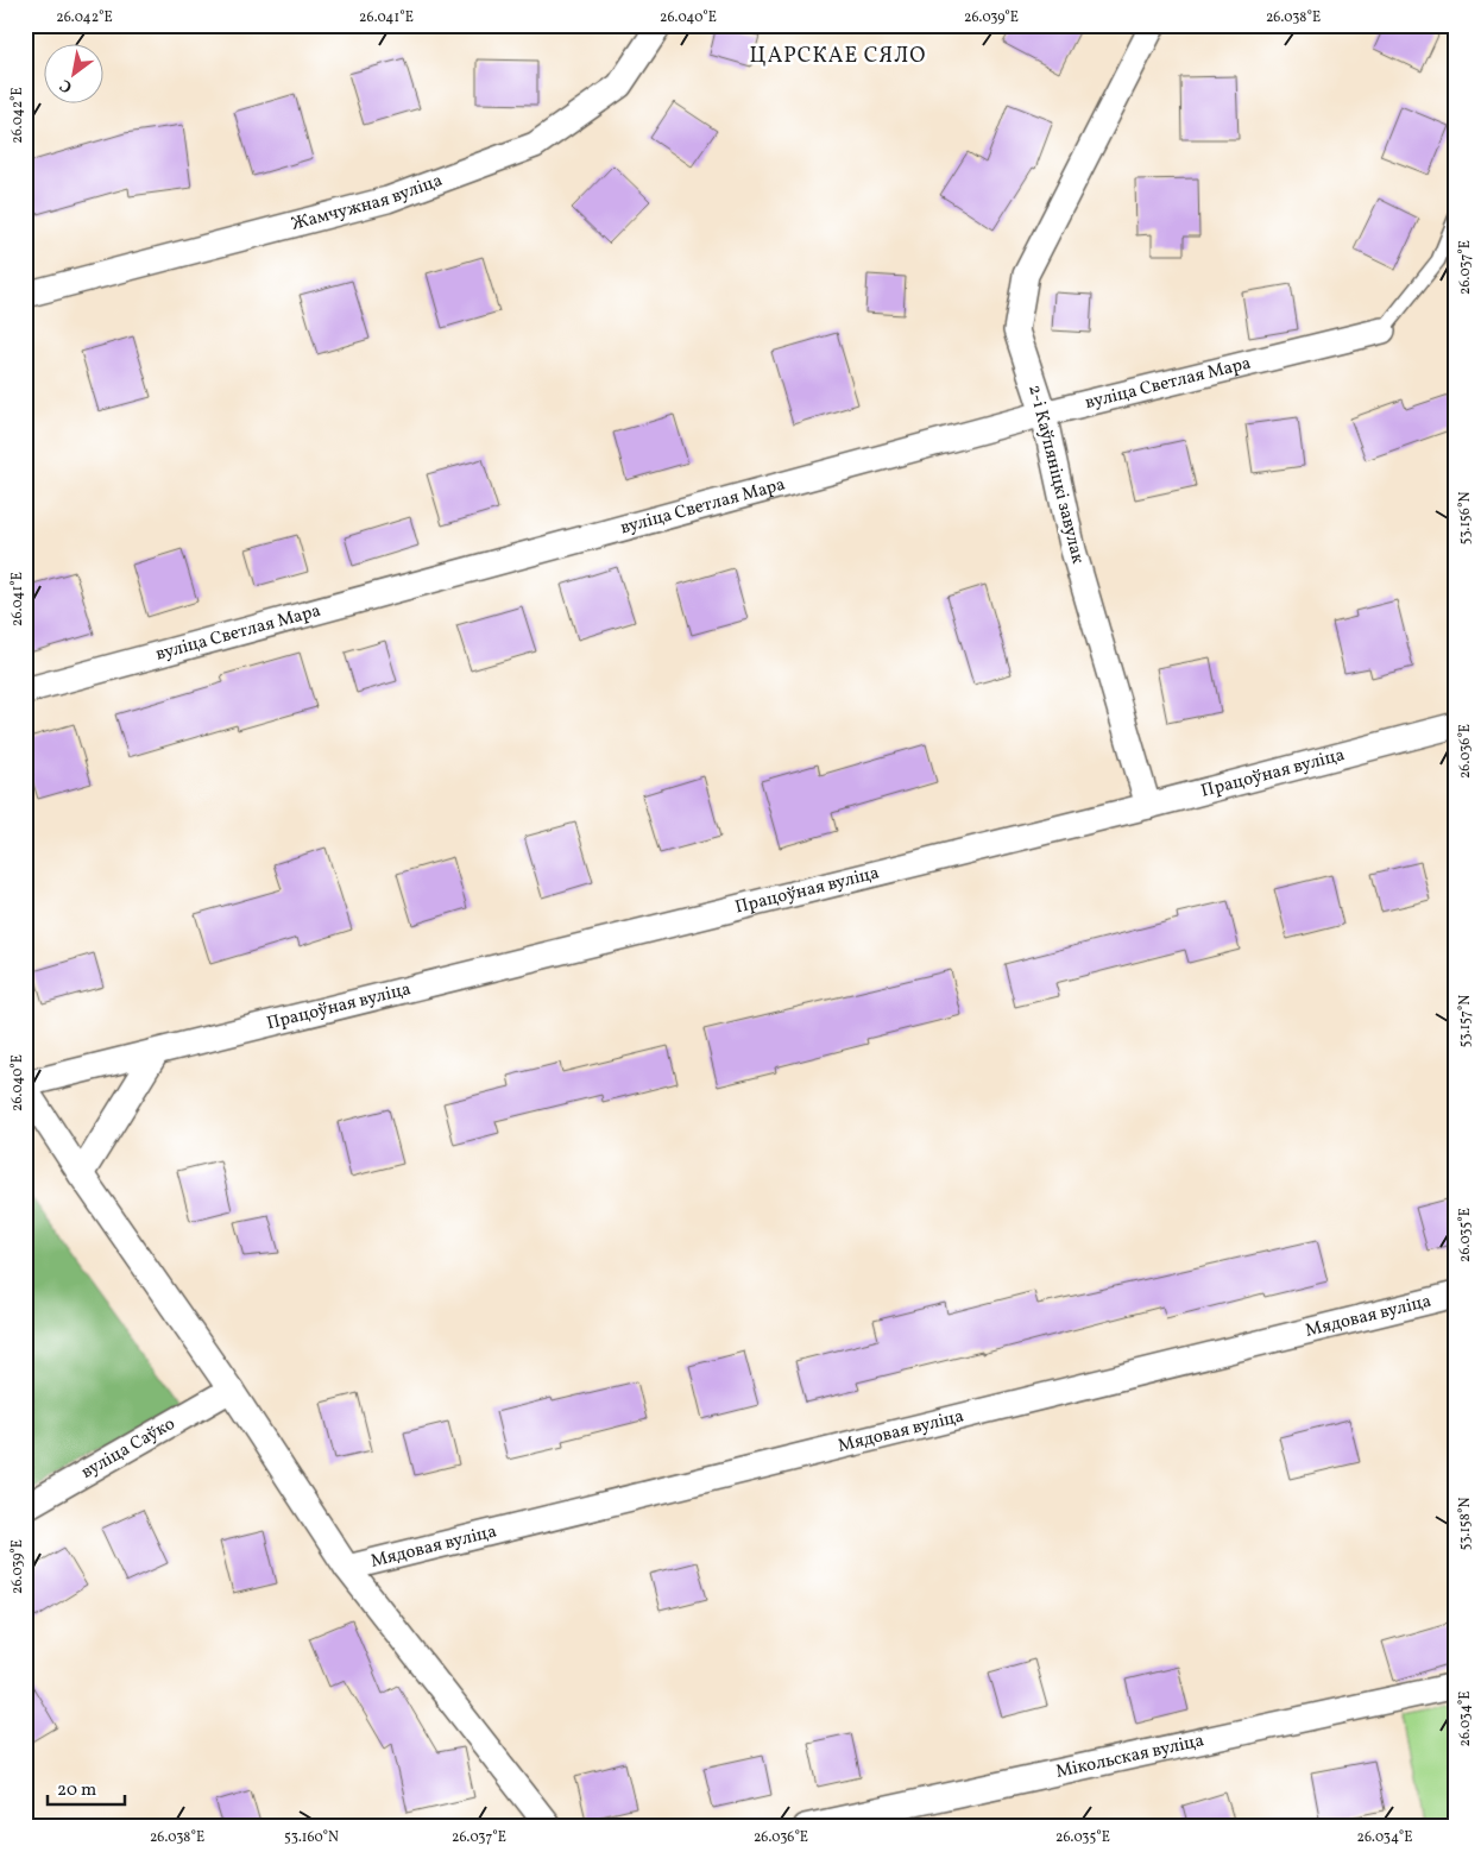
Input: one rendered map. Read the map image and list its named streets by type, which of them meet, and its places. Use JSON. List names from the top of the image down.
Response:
{
  "streets": {
    "street": [
      "Жамчужная вуліца",
      "вуліца Светлая Мара",
      "2-і Каўпяніцкі завулак",
      "Працоўная вуліца",
      "Мядовая вуліца",
      "вуліца Саўко",
      "Мікольская вуліца"
    ]
  },
  "crossings": [
    ["вуліца Светлая Мара", "2-і Каўпяніцкі завулак"],
    ["2-і Каўпяніцкі завулак", "Працоўная вуліца"]
  ],
  "districts": ["ЦАРСКАЕ СЯЛО"],
  "scale_bar": "20 m",
  "north": "bottom left",
  "coordinates": [
    "26.042°E",
    "26.041°E",
    "26.040°E",
    "26.039°E",
    "26.038°E",
    "26.037°E",
    "53.156°N",
    "26.036°E",
    "53.157°N",
    "26.035°E",
    "53.158°N",
    "26.034°E",
    "53.160°N"
  ]
}
